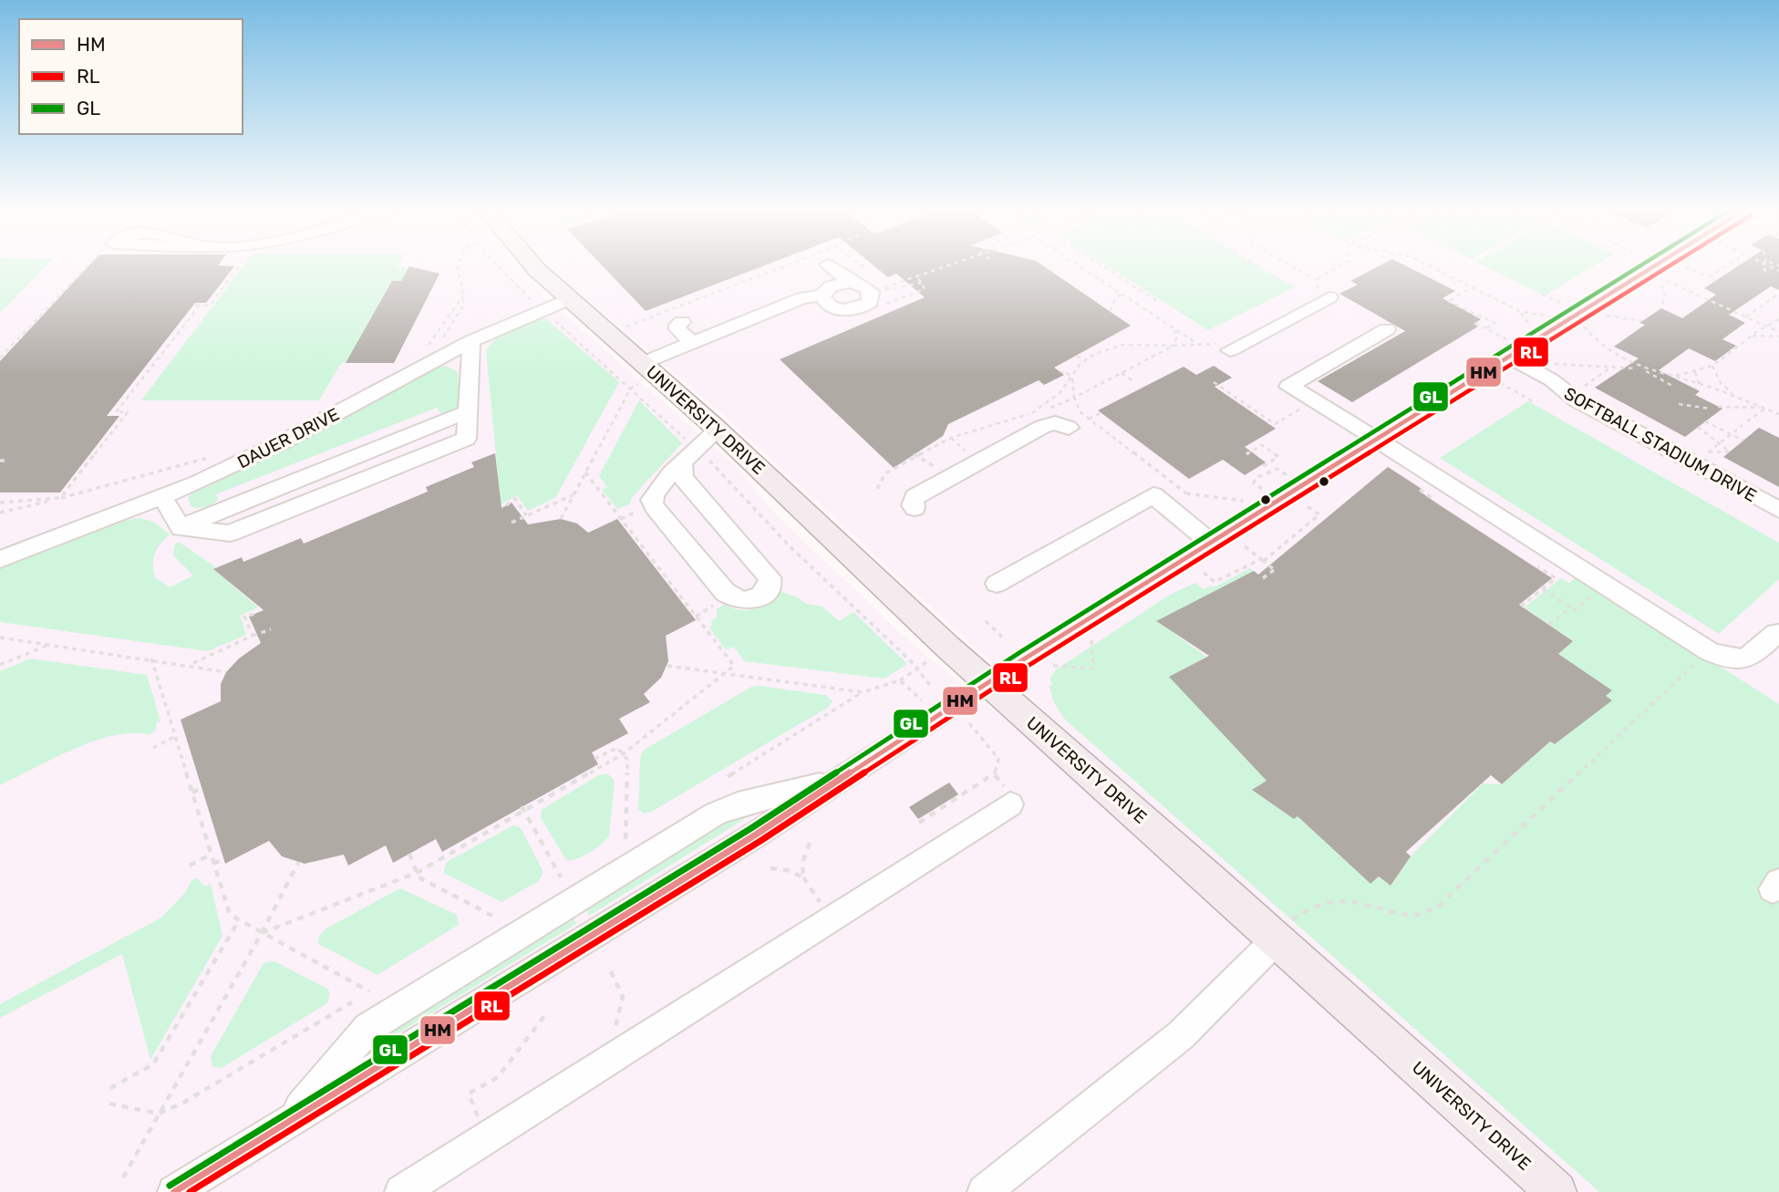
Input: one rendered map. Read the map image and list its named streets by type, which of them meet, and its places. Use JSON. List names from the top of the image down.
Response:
{
  "streets": {
    "main road": ["UNIVERSITY DRIVE"],
    "street": ["DAUER DRIVE", "SOFTBALL STADIUM DRIVE"]
  },
  "crossings": [
    ["UNIVERSITY DRIVE", "DAUER DRIVE"]
  ],
  "lines": ["transit line HM", "transit line RL", "transit line GL"],
  "legend": ["HM", "RL", "GL"]
}
